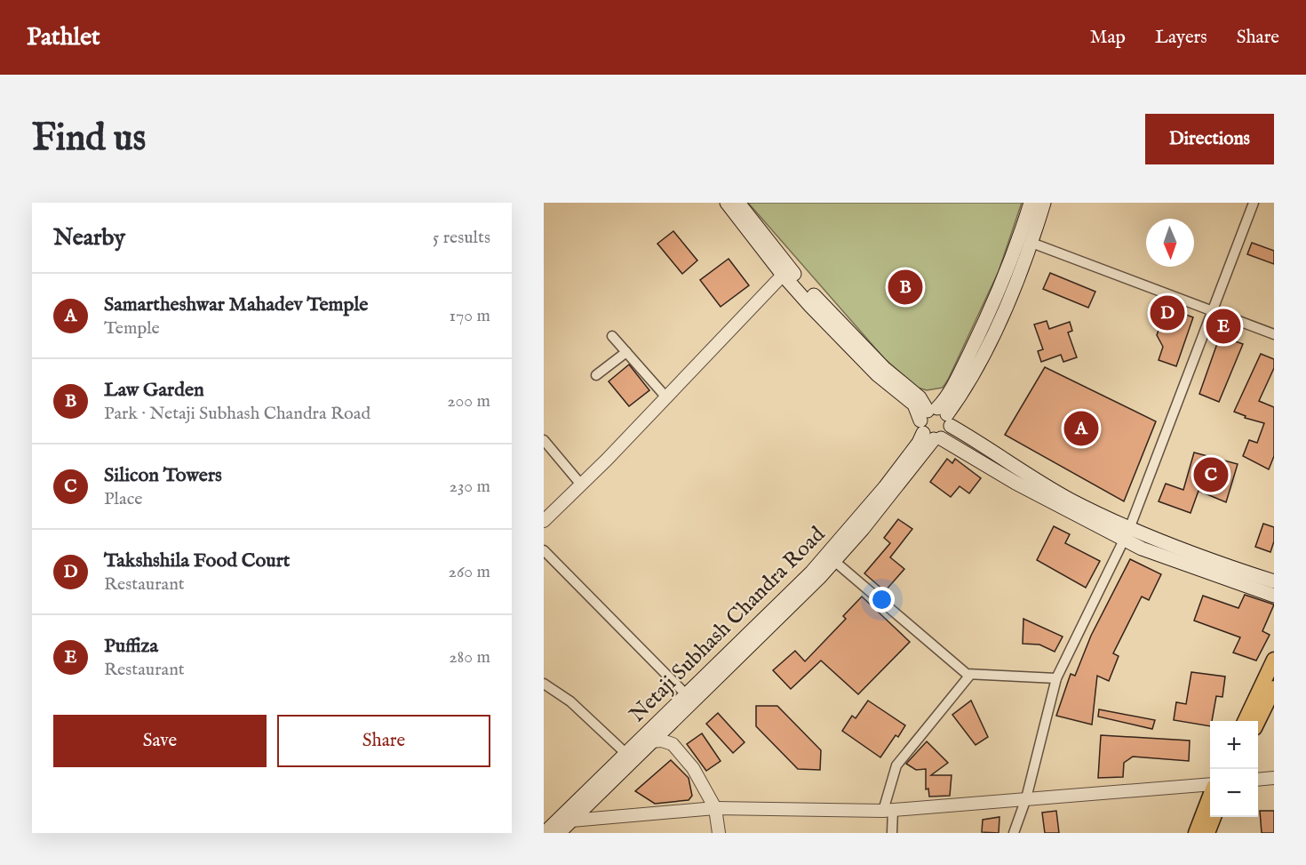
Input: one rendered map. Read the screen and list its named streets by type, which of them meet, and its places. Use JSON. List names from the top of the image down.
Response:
{
  "streets": {
    "main road": ["Netaji Subhash Chandra Road"]
  },
  "north": "bottom",
  "page": {
    "header": "Pathlet",
    "nav": ["Map", "Layers", "Share"],
    "buttons": [
      "Directions",
      ["Save", "Share"]
    ],
    "title": "Find us",
    "heading": ["Nearby", "5 results"],
    "pins": [
      "B",
      "D",
      "E",
      "A",
      "C"
    ],
    "list": [
      {
        "mark": "A",
        "name": "Samartheshwar Mahadev Temple",
        "note": "Temple",
        "value": "170 m"
      },
      {
        "mark": "B",
        "name": "Law Garden",
        "note": "Park · Netaji Subhash Chandra Road",
        "value": "200 m"
      },
      {
        "mark": "C",
        "name": "Silicon Towers",
        "note": "Place",
        "value": "230 m"
      },
      {
        "mark": "D",
        "name": "Takshshila Food Court",
        "note": "Restaurant",
        "value": "260 m"
      },
      {
        "mark": "E",
        "name": "Puffiza",
        "note": "Restaurant",
        "value": "280 m"
      }
    ],
    "map_buttons": ["+", "−"]
  }
}
